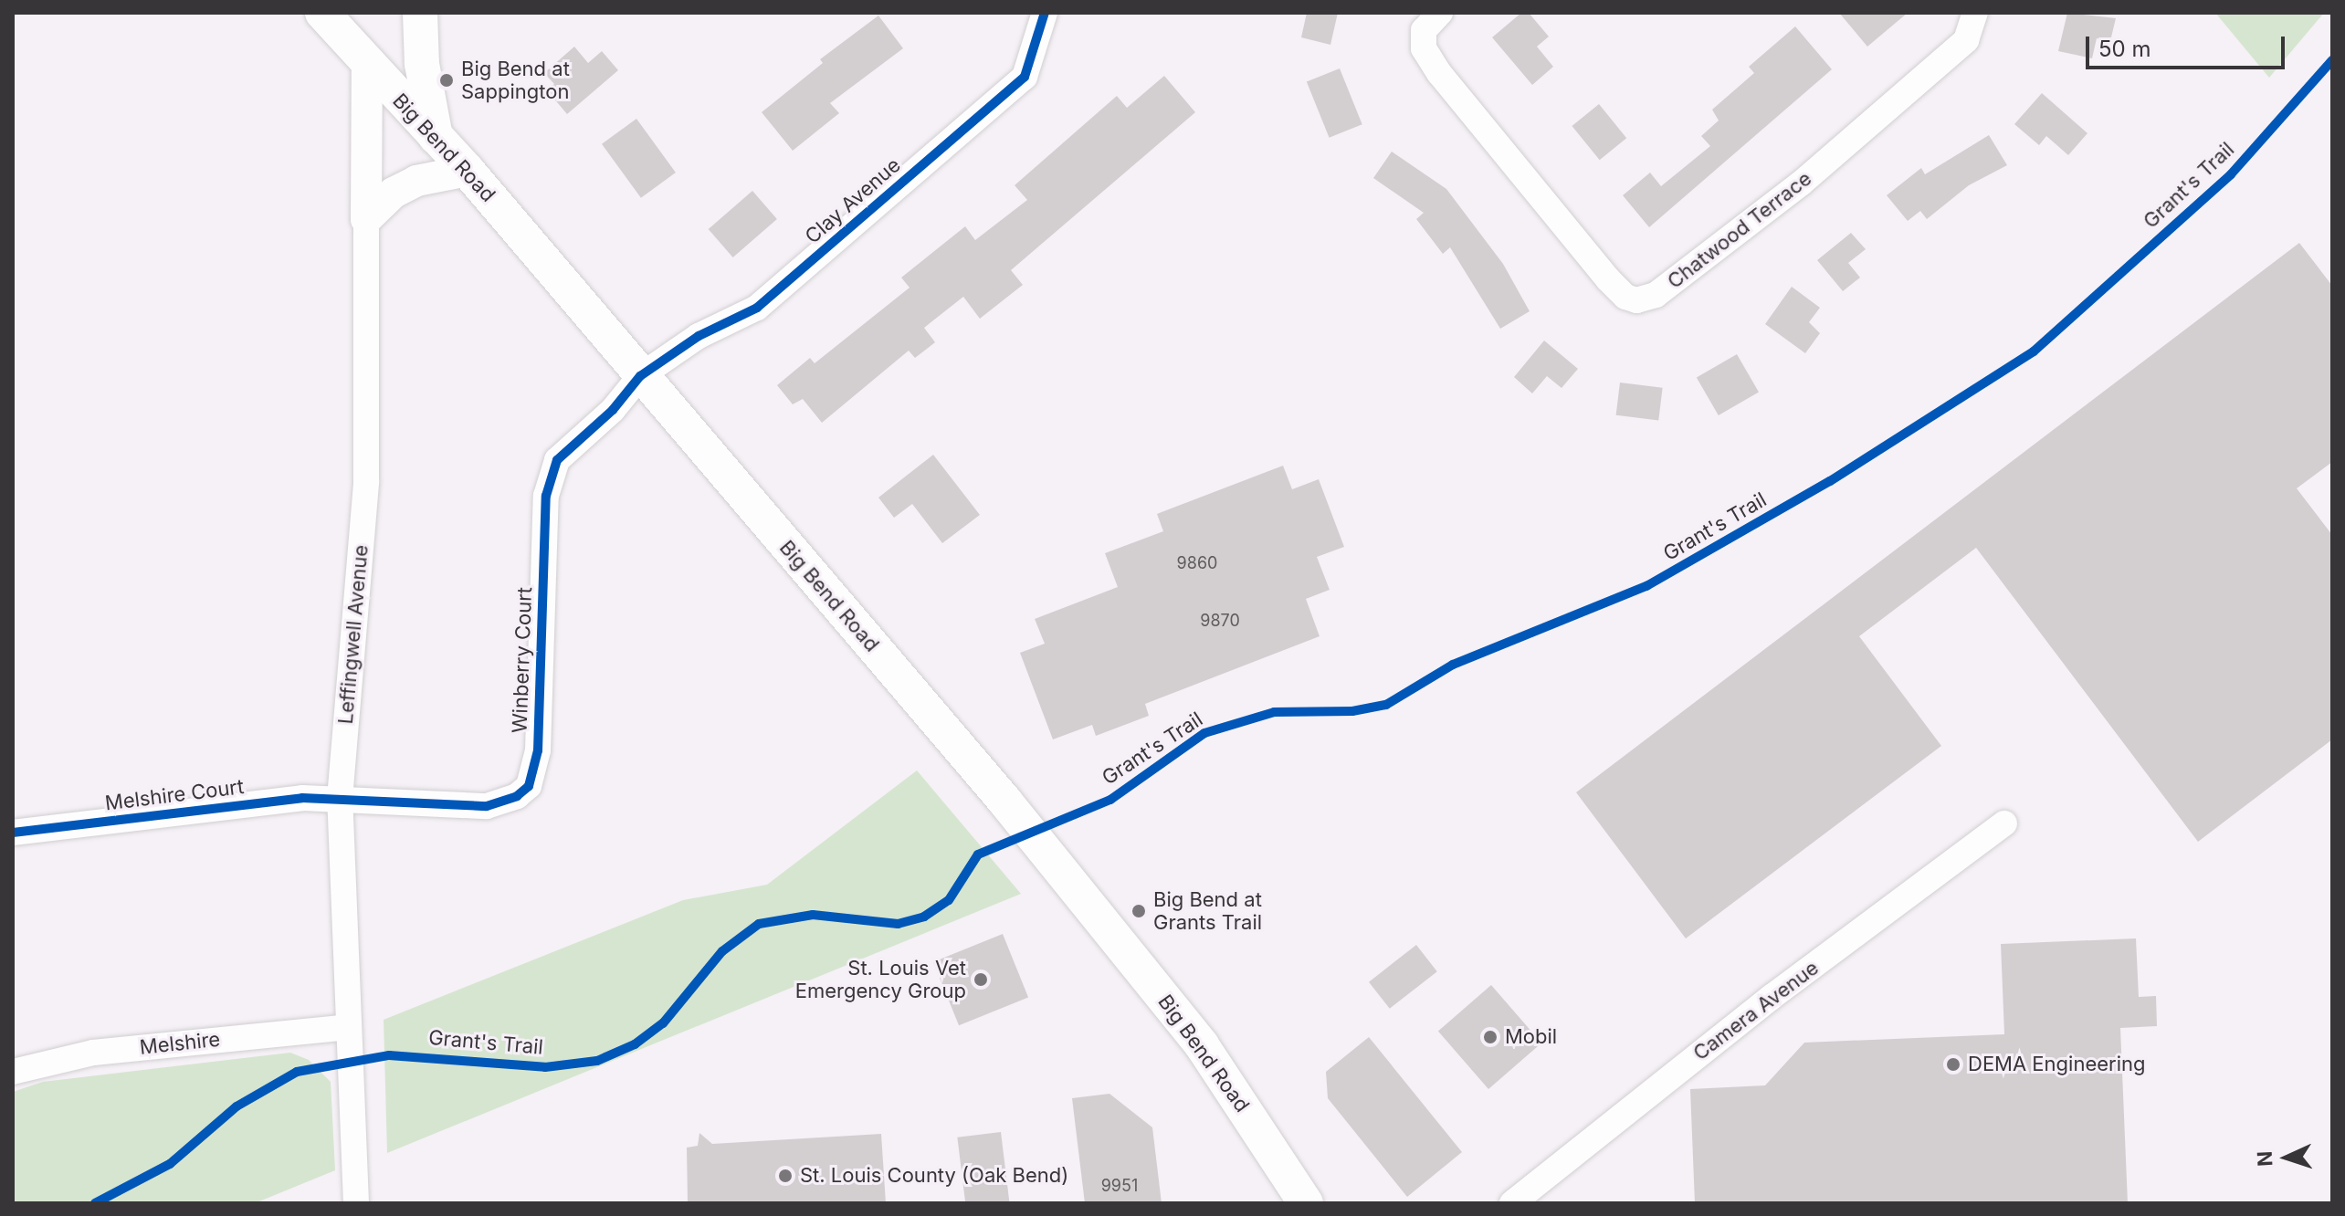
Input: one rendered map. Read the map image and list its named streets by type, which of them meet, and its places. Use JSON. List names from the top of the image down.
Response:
{
  "streets": {
    "main road": ["Big Bend Road"],
    "street": [
      "Clay Avenue",
      "Chatwood Terrace",
      "Leffingwell Avenue",
      "Winberry Court",
      "Melshire Court",
      "Camera Avenue",
      "Melshire"
    ],
    "cycle path": ["Grant's Trail"]
  },
  "crossings": [
    ["Big Bend Road", "Clay Avenue"],
    ["Big Bend Road", "Leffingwell Avenue"],
    ["Big Bend Road", "Winberry Court"],
    ["Clay Avenue", "Winberry Court"],
    ["Leffingwell Avenue", "Winberry Court"],
    ["Leffingwell Avenue", "Melshire Court"],
    ["Leffingwell Avenue", "Melshire"],
    ["Winberry Court", "Melshire Court"]
  ],
  "places": [
    "Big Bend at Sappington",
    "Big Bend at Grants Trail",
    "St. Louis Vet Emergency Group",
    "Mobil",
    "DEMA Engineering",
    "St. Louis County (Oak Bend)"
  ],
  "house_numbers": ["9860", "9870", "9951"],
  "scale_bar": "50 m",
  "north": "left"
}
